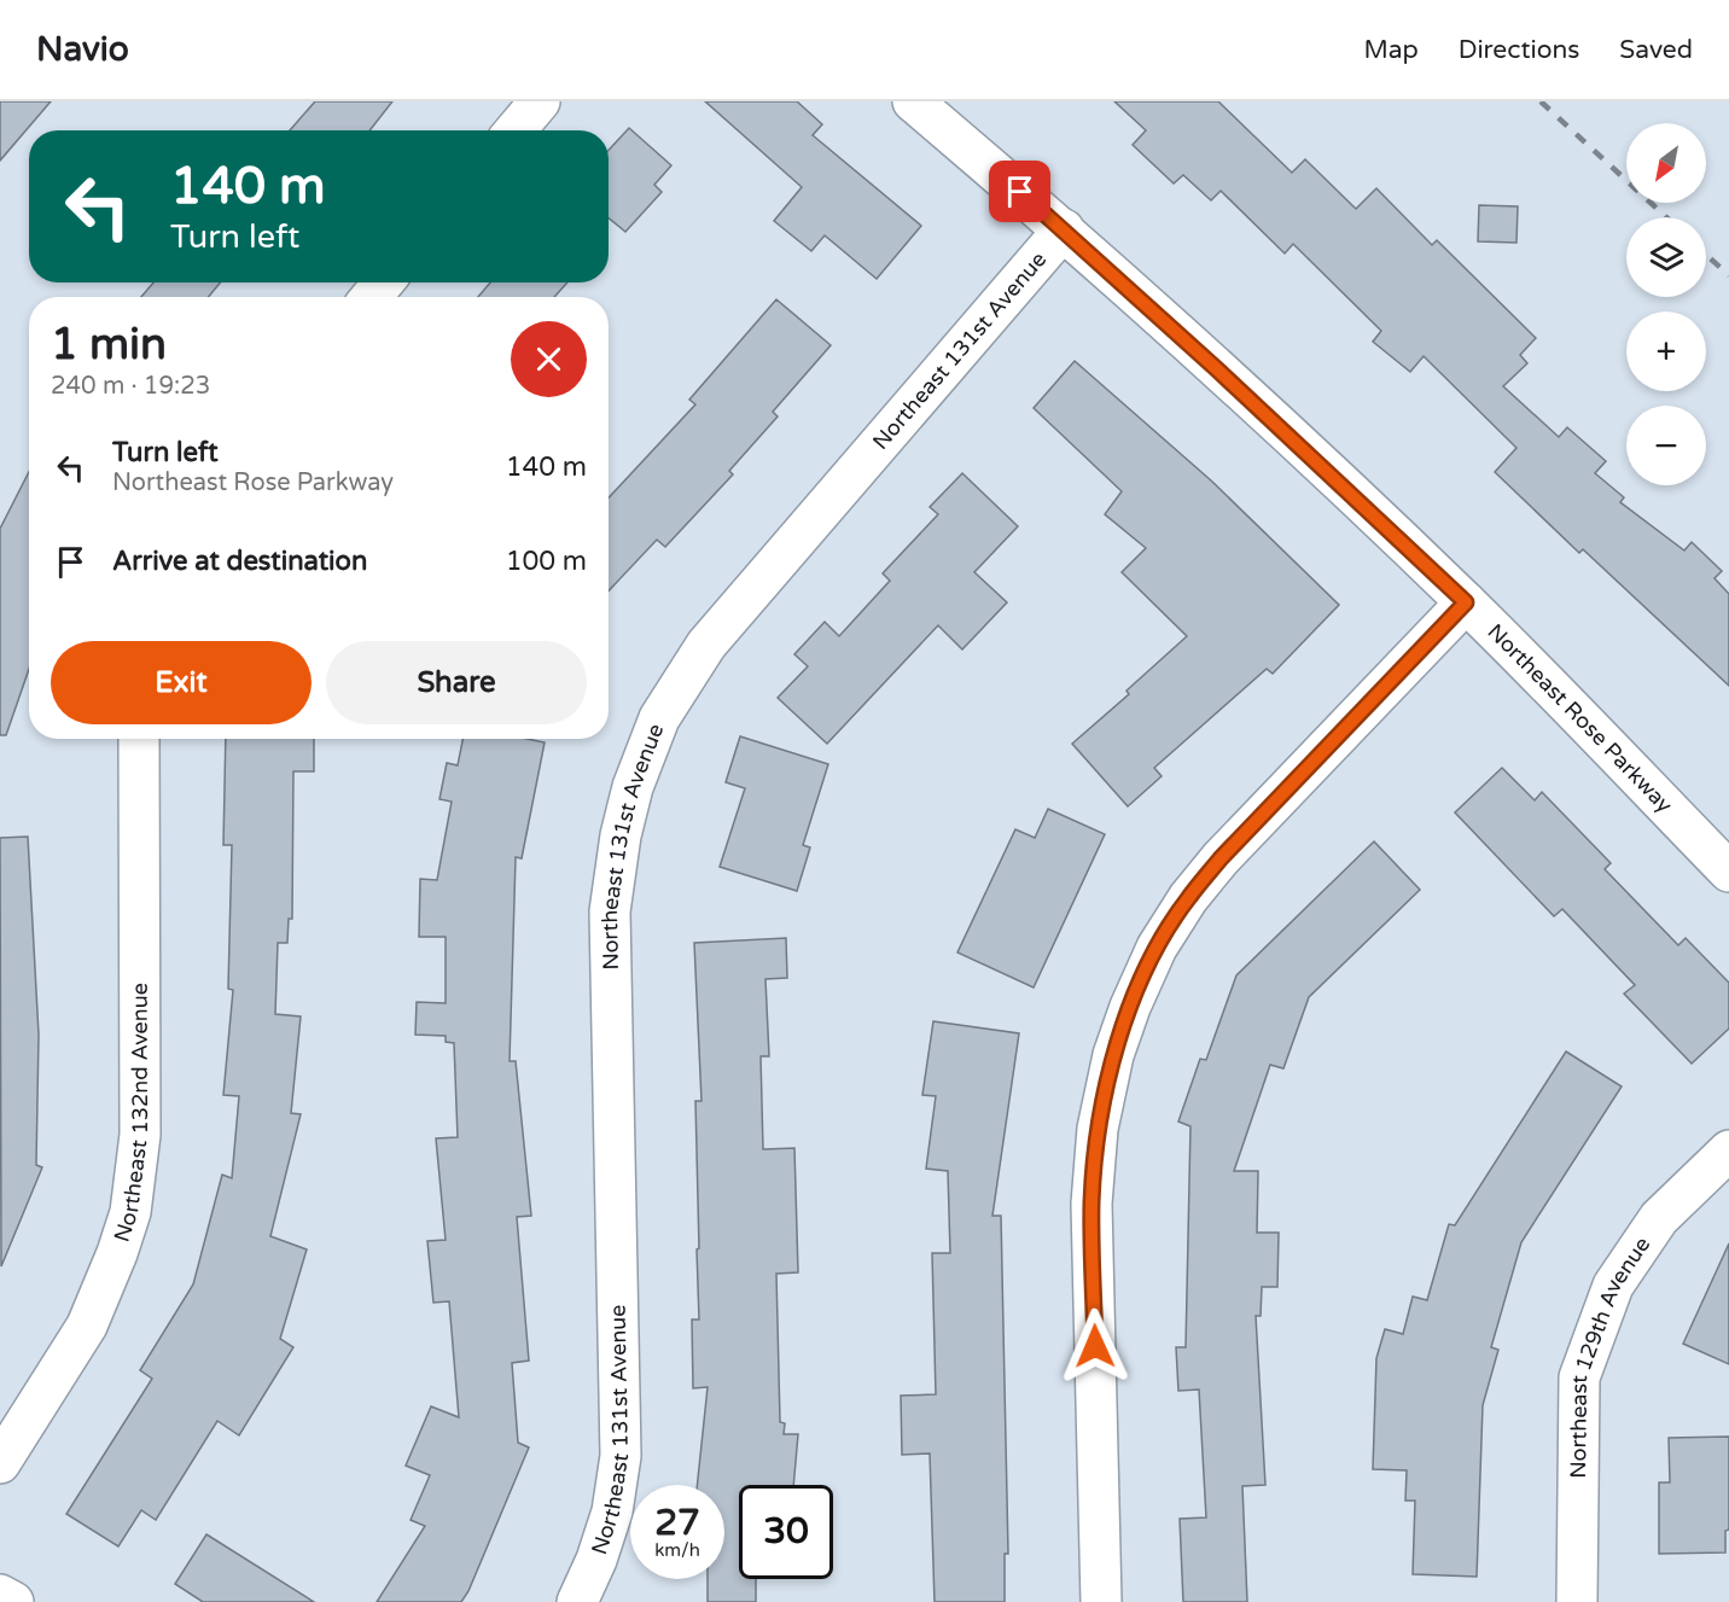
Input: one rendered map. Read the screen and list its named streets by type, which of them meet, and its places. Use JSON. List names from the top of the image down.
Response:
{
  "streets": {
    "street": [
      "Northeast 131st Avenue",
      "Northeast Rose Parkway",
      "Northeast 132nd Avenue",
      "Northeast 129th Avenue"
    ]
  },
  "crossings": [
    ["Northeast 131st Avenue", "Northeast Rose Parkway"]
  ],
  "north": "bottom left",
  "page": {
    "header": "Navio",
    "nav": ["Map", "Directions", "Saved"],
    "map_buttons": ["+", "−"],
    "turn": ["140 m", "Turn left"],
    "heading": ["1 min", "240 m · 19:23"],
    "list": [
      {
        "name": "Turn left",
        "note": "Northeast Rose Parkway",
        "value": "140 m"
      },
      {
        "name": "Arrive at destination",
        "value": "100 m"
      }
    ],
    "buttons": ["Exit", "Share"],
    "speed": "27 km/h",
    "limit": "30"
  }
}
